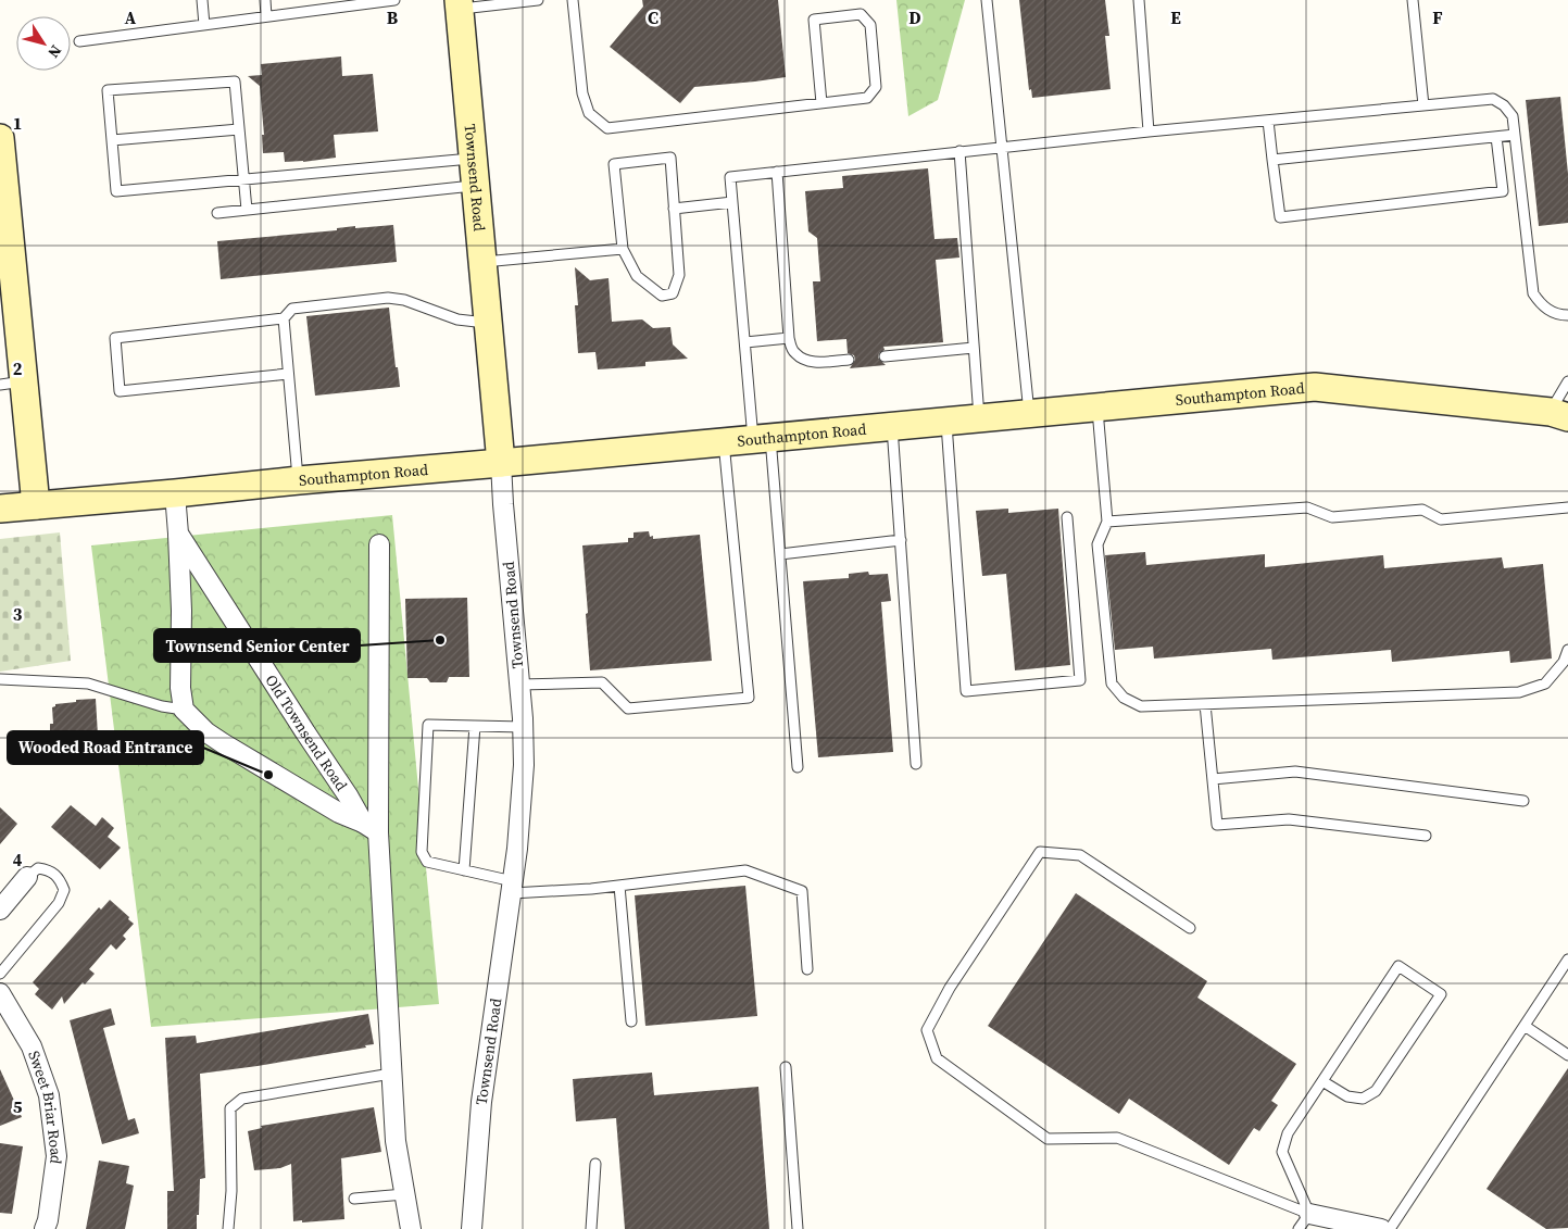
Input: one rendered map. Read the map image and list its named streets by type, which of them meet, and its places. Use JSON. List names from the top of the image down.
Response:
{
  "streets": {
    "street": [
      "Townsend Road",
      "Southampton Road",
      "Old Townsend Road",
      "Sweet Briar Road"
    ]
  },
  "crossings": [
    ["Townsend Road", "Southampton Road"],
    ["Southampton Road", "Old Townsend Road"]
  ],
  "places": ["Townsend Senior Center", "Wooded Road Entrance"],
  "north": "bottom right",
  "grid": {
    "columns": [
      "A",
      "B",
      "C",
      "D",
      "E",
      "F"
    ],
    "rows": [
      "1",
      "2",
      "3",
      "4",
      "5"
    ]
  }
}
